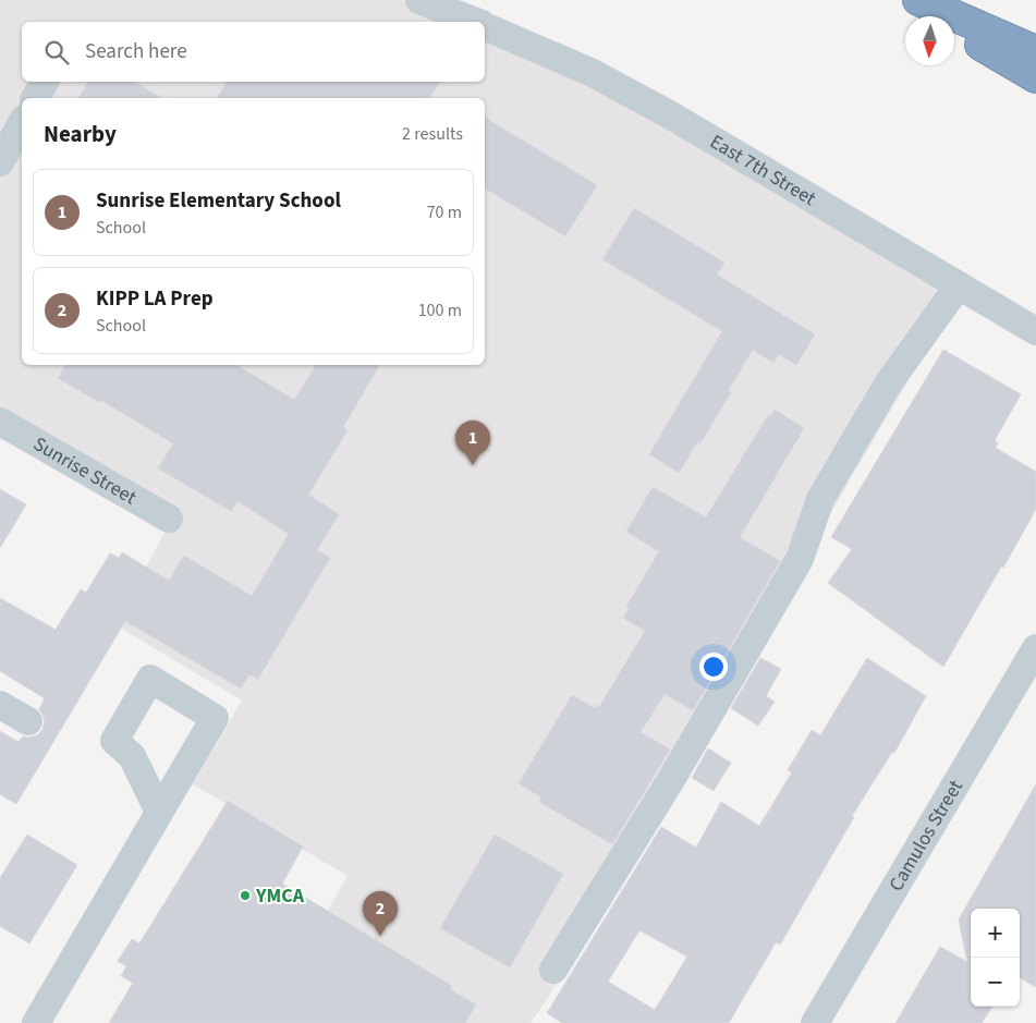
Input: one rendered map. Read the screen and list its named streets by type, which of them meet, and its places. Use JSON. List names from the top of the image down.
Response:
{
  "streets": {
    "street": ["East 7th Street", "Sunrise Street", "Camulos Street"]
  },
  "places": ["YMCA"],
  "north": "bottom",
  "page": {
    "search": "Search here",
    "heading": ["Nearby", "2 results"],
    "list": [
      {
        "mark": "1",
        "name": "Sunrise Elementary School",
        "note": "School",
        "value": "70 m"
      },
      {
        "mark": "2",
        "name": "KIPP LA Prep",
        "note": "School",
        "value": "100 m"
      }
    ],
    "pins": ["1", "2"],
    "map_buttons": ["+", "−"]
  }
}
